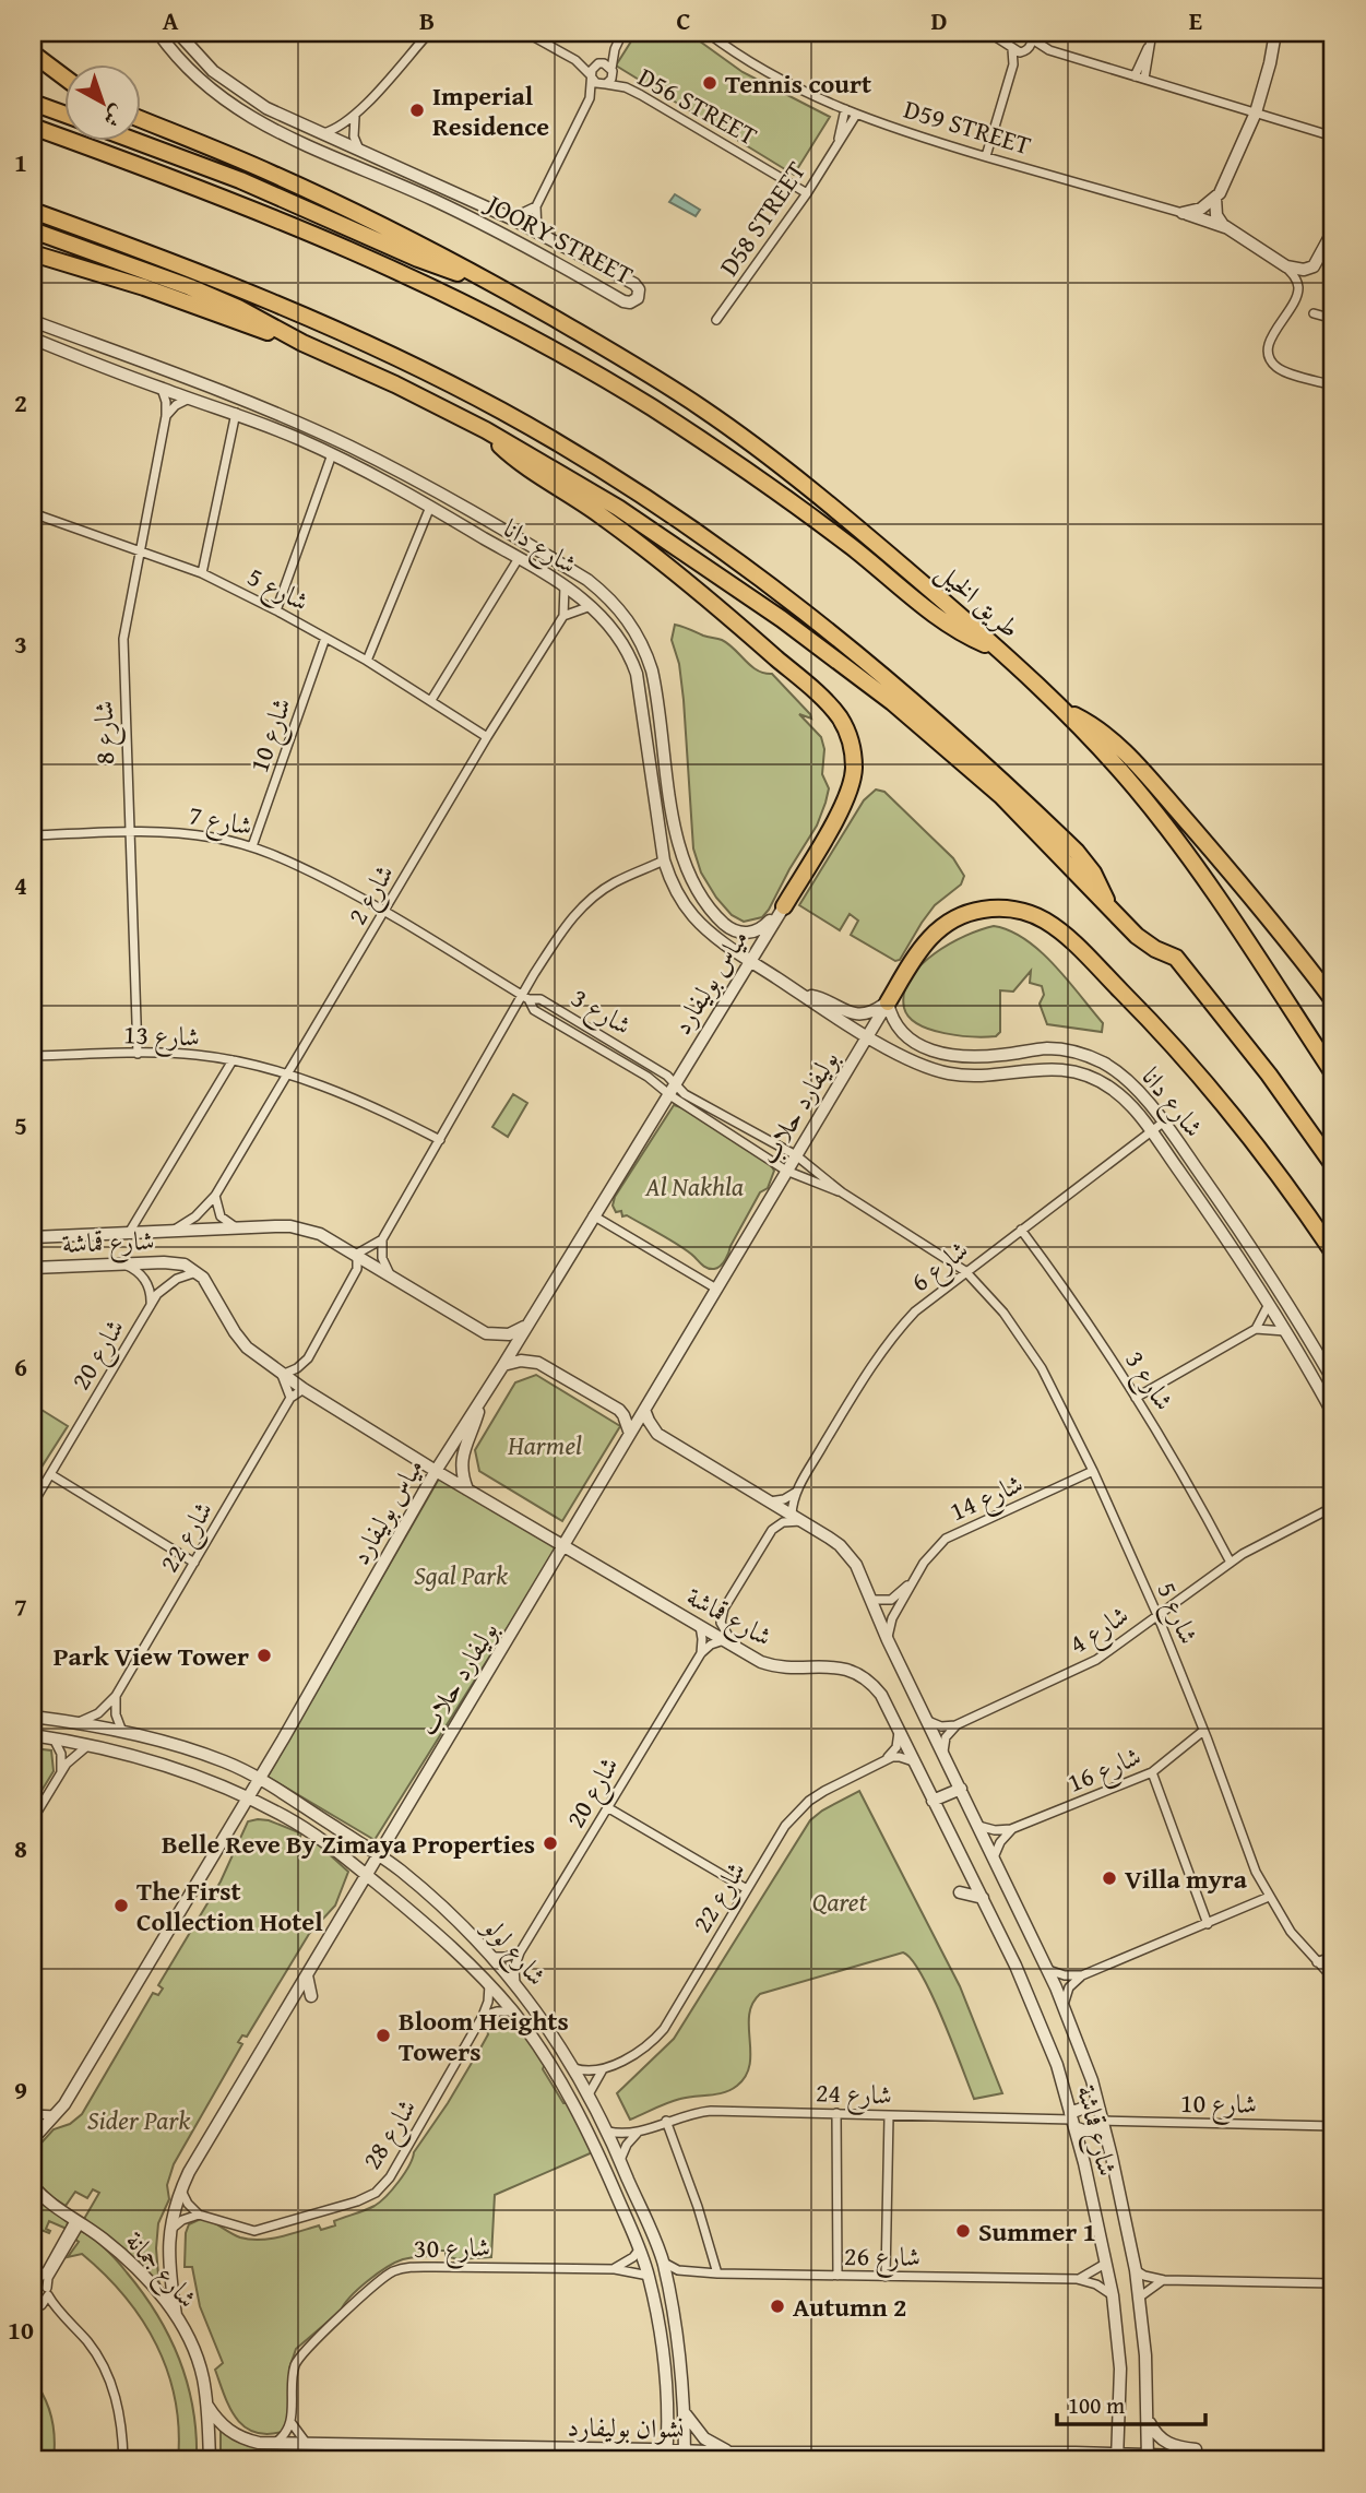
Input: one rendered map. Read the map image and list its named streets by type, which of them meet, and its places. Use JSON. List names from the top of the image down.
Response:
{
  "streets": {
    "highway": ["طريق الخيل"],
    "street": [
      "D56 STREET",
      "D59 STREET",
      "D58 STREET",
      "JOORY STREET",
      "شارع دانا",
      "شارع 5",
      "شارع 8",
      "شارع 10",
      "شارع 7",
      "شارع 2",
      "مياس بوليفارد",
      "شارع 3",
      "شارع 13",
      "بوليفارد حلاب",
      "شارع قماشة",
      "شارع 6",
      "شارع 20",
      "شارع 14",
      "شارع 22",
      "شارع 4",
      "شارع 16",
      "شارع لولو",
      "شارع 24",
      "شارع 28",
      "شارع 30",
      "شارع 26",
      "شارع جمانة",
      "نشوان بوليفارد"
    ]
  },
  "crossings": [
    ["D56 STREET", "D58 STREET"],
    ["D59 STREET", "D58 STREET"],
    ["شارع دانا", "شارع 8"],
    ["شارع دانا", "مياس بوليفارد"],
    ["شارع دانا", "بوليفارد حلاب"],
    ["شارع دانا", "شارع 6"],
    ["شارع 5", "شارع 8"],
    ["شارع 5", "شارع 10"],
    ["شارع 5", "شارع 2"],
    ["شارع 5", "شارع 3"],
    ["شارع 5", "شارع 6"],
    ["شارع 5", "شارع 14"],
    ["شارع 5", "شارع 4"],
    ["شارع 5", "شارع 16"],
    ["شارع 8", "شارع 7"],
    ["شارع 8", "شارع 13"],
    ["شارع 10", "شارع 7"],
    ["شارع 10", "شارع قماشة"],
    ["شارع 7", "شارع 2"],
    ["شارع 7", "شارع 3"],
    ["شارع 2", "شارع 3"],
    ["شارع 2", "شارع 13"],
    ["شارع 2", "شارع قماشة"],
    ["مياس بوليفارد", "شارع 3"],
    ["مياس بوليفارد", "بوليفارد حلاب"],
    ["مياس بوليفارد", "شارع قماشة"],
    ["مياس بوليفارد", "شارع لولو"],
    ["شارع 3", "بوليفارد حلاب"],
    ["شارع 3", "شارع 6"],
    ["شارع 3", "شارع 4"],
    ["بوليفارد حلاب", "شارع قماشة"],
    ["بوليفارد حلاب", "شارع لولو"],
    ["بوليفارد حلاب", "شارع جمانة"],
    ["شارع قماشة", "شارع 6"],
    ["شارع قماشة", "شارع 20"],
    ["شارع قماشة", "شارع 14"],
    ["شارع قماشة", "شارع 22"],
    ["شارع قماشة", "شارع 16"],
    ["شارع قماشة", "شارع 24"],
    ["شارع قماشة", "شارع 26"],
    ["شارع قماشة", "نشوان بوليفارد"],
    ["شارع 20", "شارع لولو"],
    ["شارع 22", "شارع لولو"],
    ["شارع لولو", "شارع 24"],
    ["شارع لولو", "شارع 28"],
    ["شارع لولو", "شارع 30"],
    ["شارع لولو", "شارع 26"],
    ["شارع لولو", "نشوان بوليفارد"],
    ["شارع جمانة", "نشوان بوليفارد"]
  ],
  "parks": [
    "Al Nakhla",
    "Harmel",
    "Sgal Park",
    "Qaret",
    "Sider Park"
  ],
  "places": [
    "Tennis court",
    "Imperial Residence",
    "Park View Tower",
    "Belle Reve By Zimaya Properties",
    "Villa myra",
    "The First Collection Hotel",
    "Bloom Heights Towers",
    "Summer 1",
    "Autumn 2"
  ],
  "scale_bar": "100 m",
  "north": "bottom right",
  "grid": {
    "columns": [
      "A",
      "B",
      "C",
      "D",
      "E"
    ],
    "rows": [
      "1",
      "2",
      "3",
      "4",
      "5",
      "6",
      "7",
      "8",
      "9",
      "10"
    ]
  }
}
